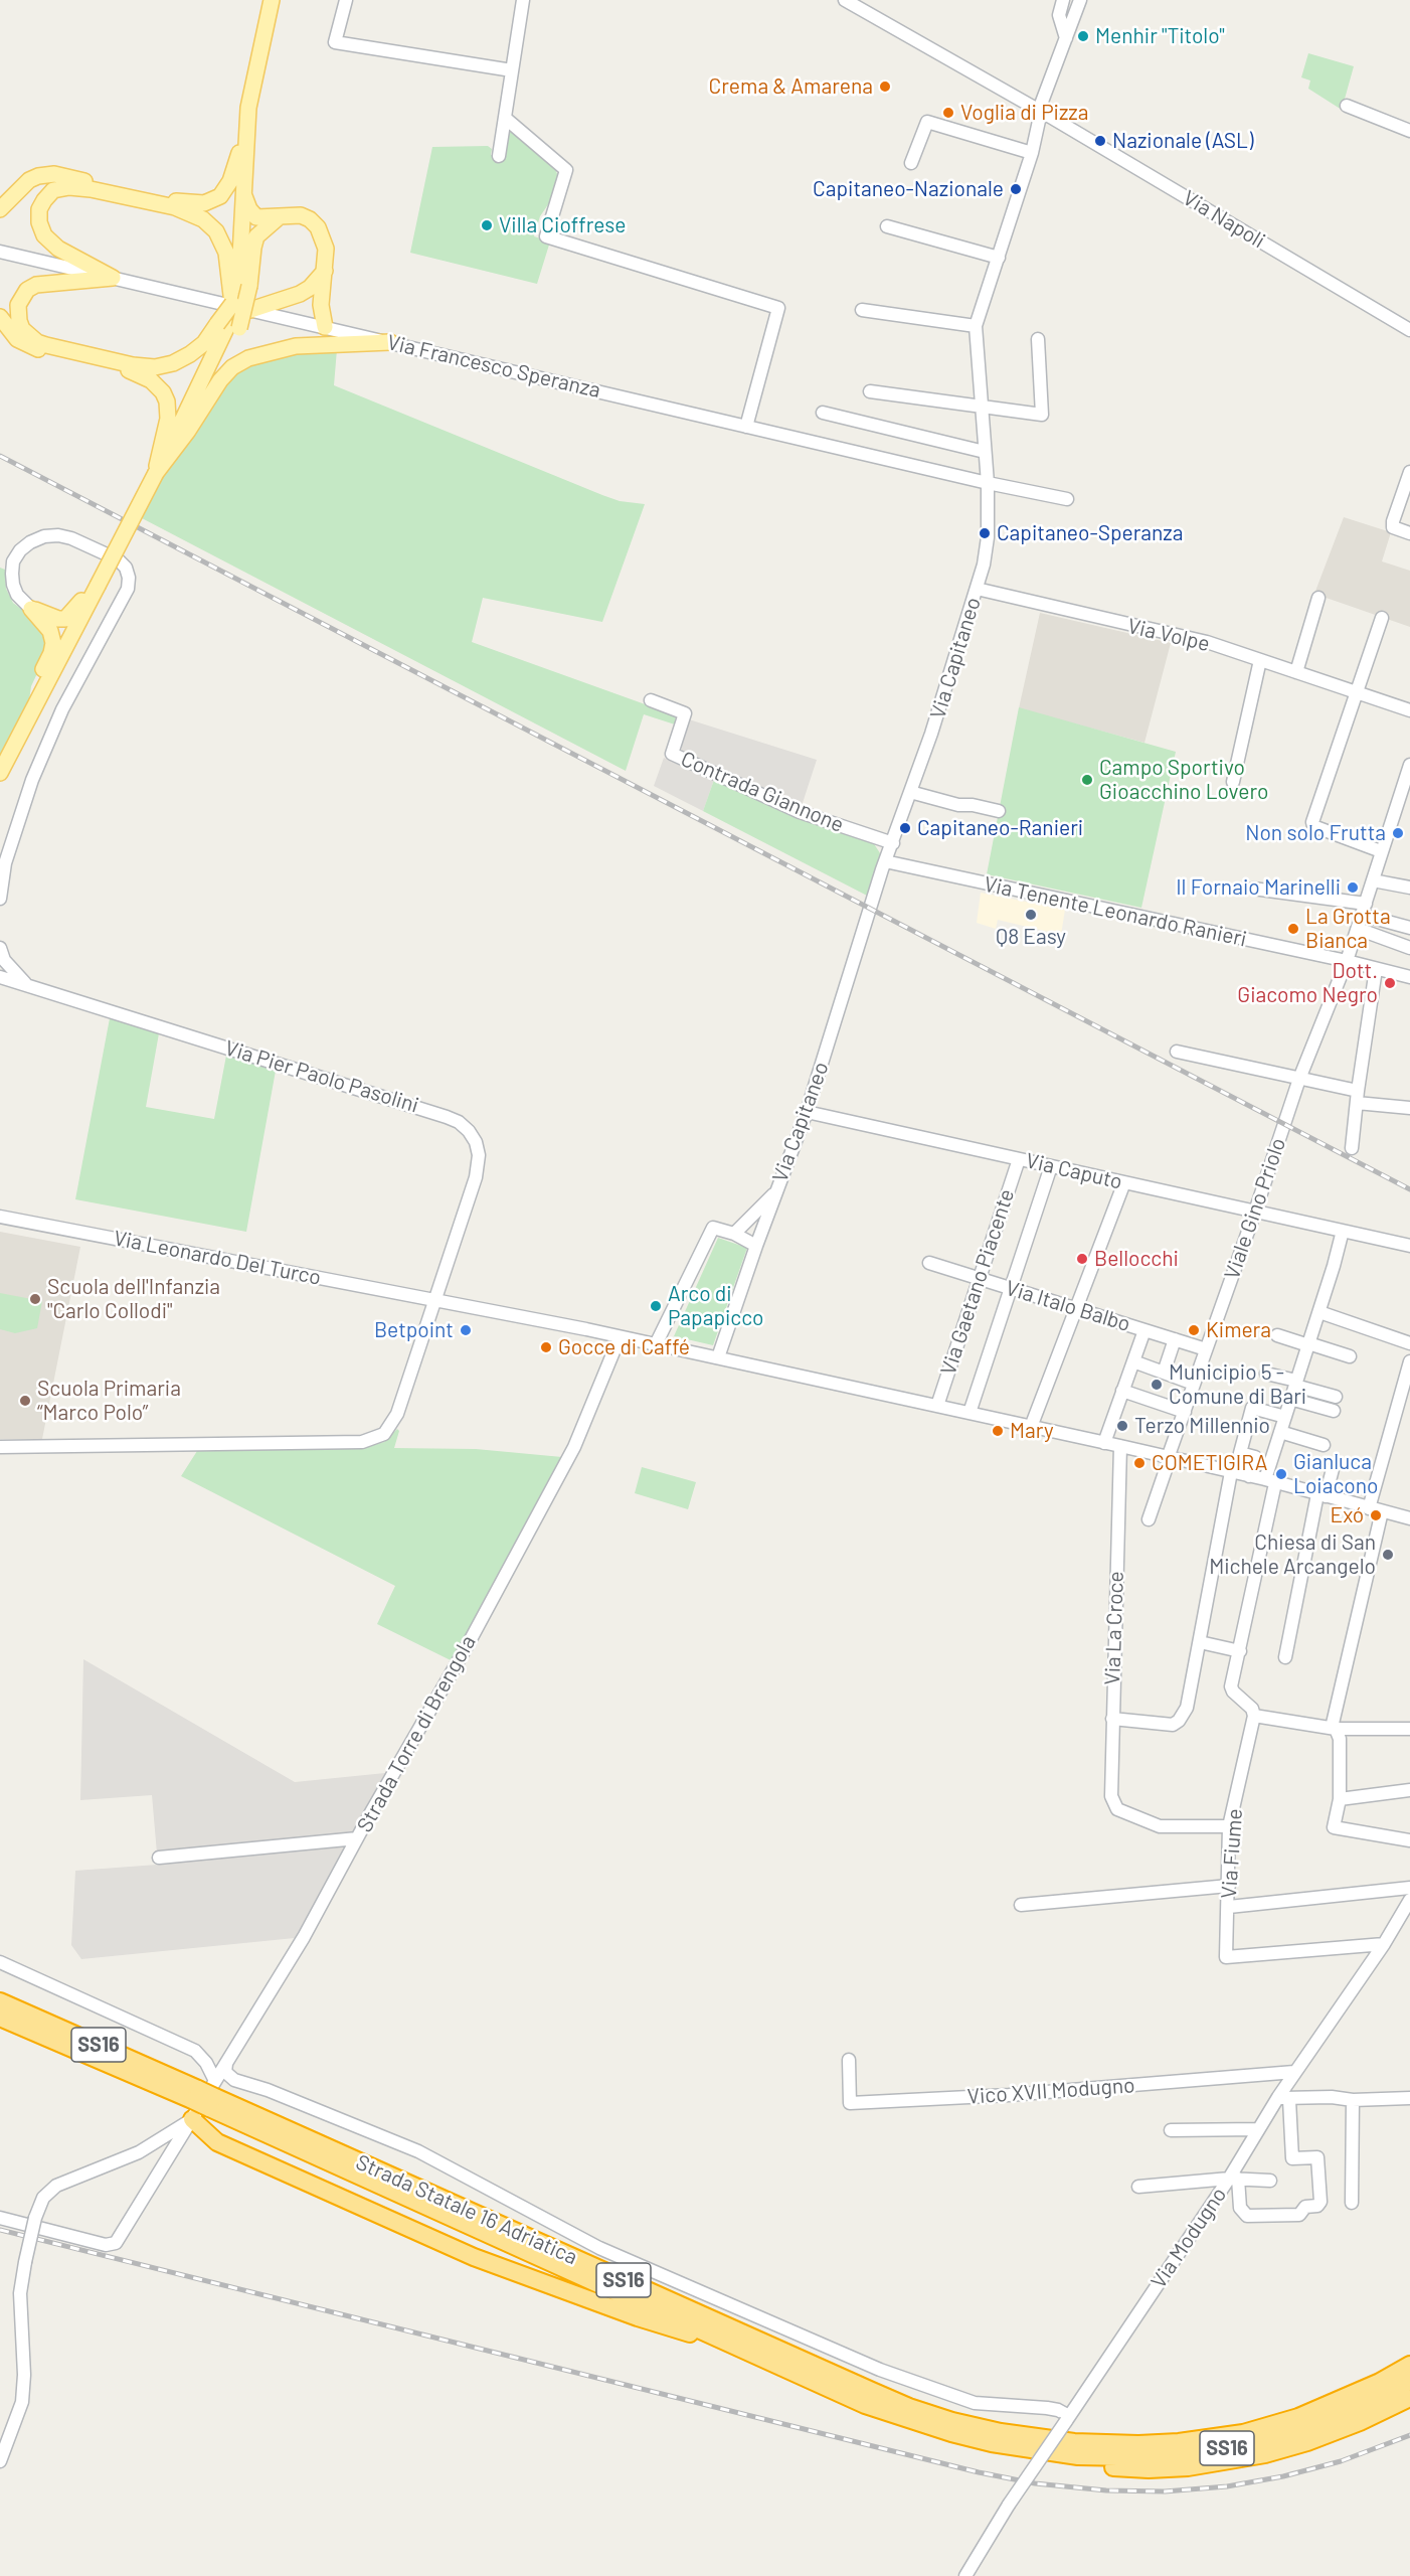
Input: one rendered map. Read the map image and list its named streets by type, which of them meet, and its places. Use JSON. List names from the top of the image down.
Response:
{
  "streets": {
    "highway": ["SS16", "Strada Statale 16 Adriatica"],
    "street": [
      "Via Napoli",
      "Via Francesco Speranza",
      "Via Volpe",
      "Via Capitaneo",
      "Contrada Giannone",
      "Via Tenente Leonardo Ranieri",
      "Via Pier Paolo Pasolini",
      "Via Caputo",
      "Viale Gino Priolo",
      "Via Leonardo Del Turco",
      "Via Gaetano Piacente",
      "Via Italo Balbo",
      "Via La Croce",
      "Strada Torre di Brengola",
      "Via Fiume",
      "Vico XVII Modugno",
      "Via Modugno"
    ]
  },
  "crossings": [
    ["Via Napoli", "Via Capitaneo"],
    ["Via Francesco Speranza", "Via Capitaneo"],
    ["Via Volpe", "Via Capitaneo"],
    ["Via Capitaneo", "Contrada Giannone"],
    ["Via Capitaneo", "Via Tenente Leonardo Ranieri"],
    ["Via Capitaneo", "Via Caputo"],
    ["Via Capitaneo", "Via Leonardo Del Turco"],
    ["Via Tenente Leonardo Ranieri", "Viale Gino Priolo"],
    ["Via Pier Paolo Pasolini", "Via Leonardo Del Turco"],
    ["Via Caputo", "Viale Gino Priolo"],
    ["Via Caputo", "Via Gaetano Piacente"],
    ["Viale Gino Priolo", "Via Leonardo Del Turco"],
    ["Viale Gino Priolo", "Via Italo Balbo"],
    ["Via Leonardo Del Turco", "Via Gaetano Piacente"],
    ["Via Leonardo Del Turco", "Via La Croce"],
    ["Via Leonardo Del Turco", "Strada Torre di Brengola"],
    ["Via Gaetano Piacente", "Via Italo Balbo"],
    ["Via La Croce", "Via Fiume"],
    ["Via Fiume", "Via Modugno"],
    ["SS16", "Strada Statale 16 Adriatica"],
    ["Vico XVII Modugno", "Via Modugno"]
  ],
  "places": [
    "Menhir \"Titolo\"",
    "Crema & Amarena",
    "Voglia di Pizza",
    "Nazionale (ASL)",
    "Capitaneo-Nazionale",
    "Villa Cioffrese",
    "Capitaneo-Speranza",
    "Campo Sportivo Gioacchino Lovero",
    "Capitaneo-Ranieri",
    "Non solo Frutta",
    "Il Fornaio Marinelli",
    "Q8 Easy",
    "La Grotta Bianca",
    "Dott. Giacomo Negro",
    "Bellocchi",
    "Scuola dell'Infanzia \"Carlo Collodi\"",
    "Arco di Papapicco",
    "Betpoint",
    "Kimera",
    "Gocce di Caffé",
    "Municipio 5 - Comune di Bari",
    "Scuola Primaria “Marco Polo”",
    "Terzo Millennio",
    "Mary",
    "COMETIGIRA",
    "Gianluca Loiacono",
    "Exó",
    "Chiesa di San Michele Arcangelo"
  ]
}
